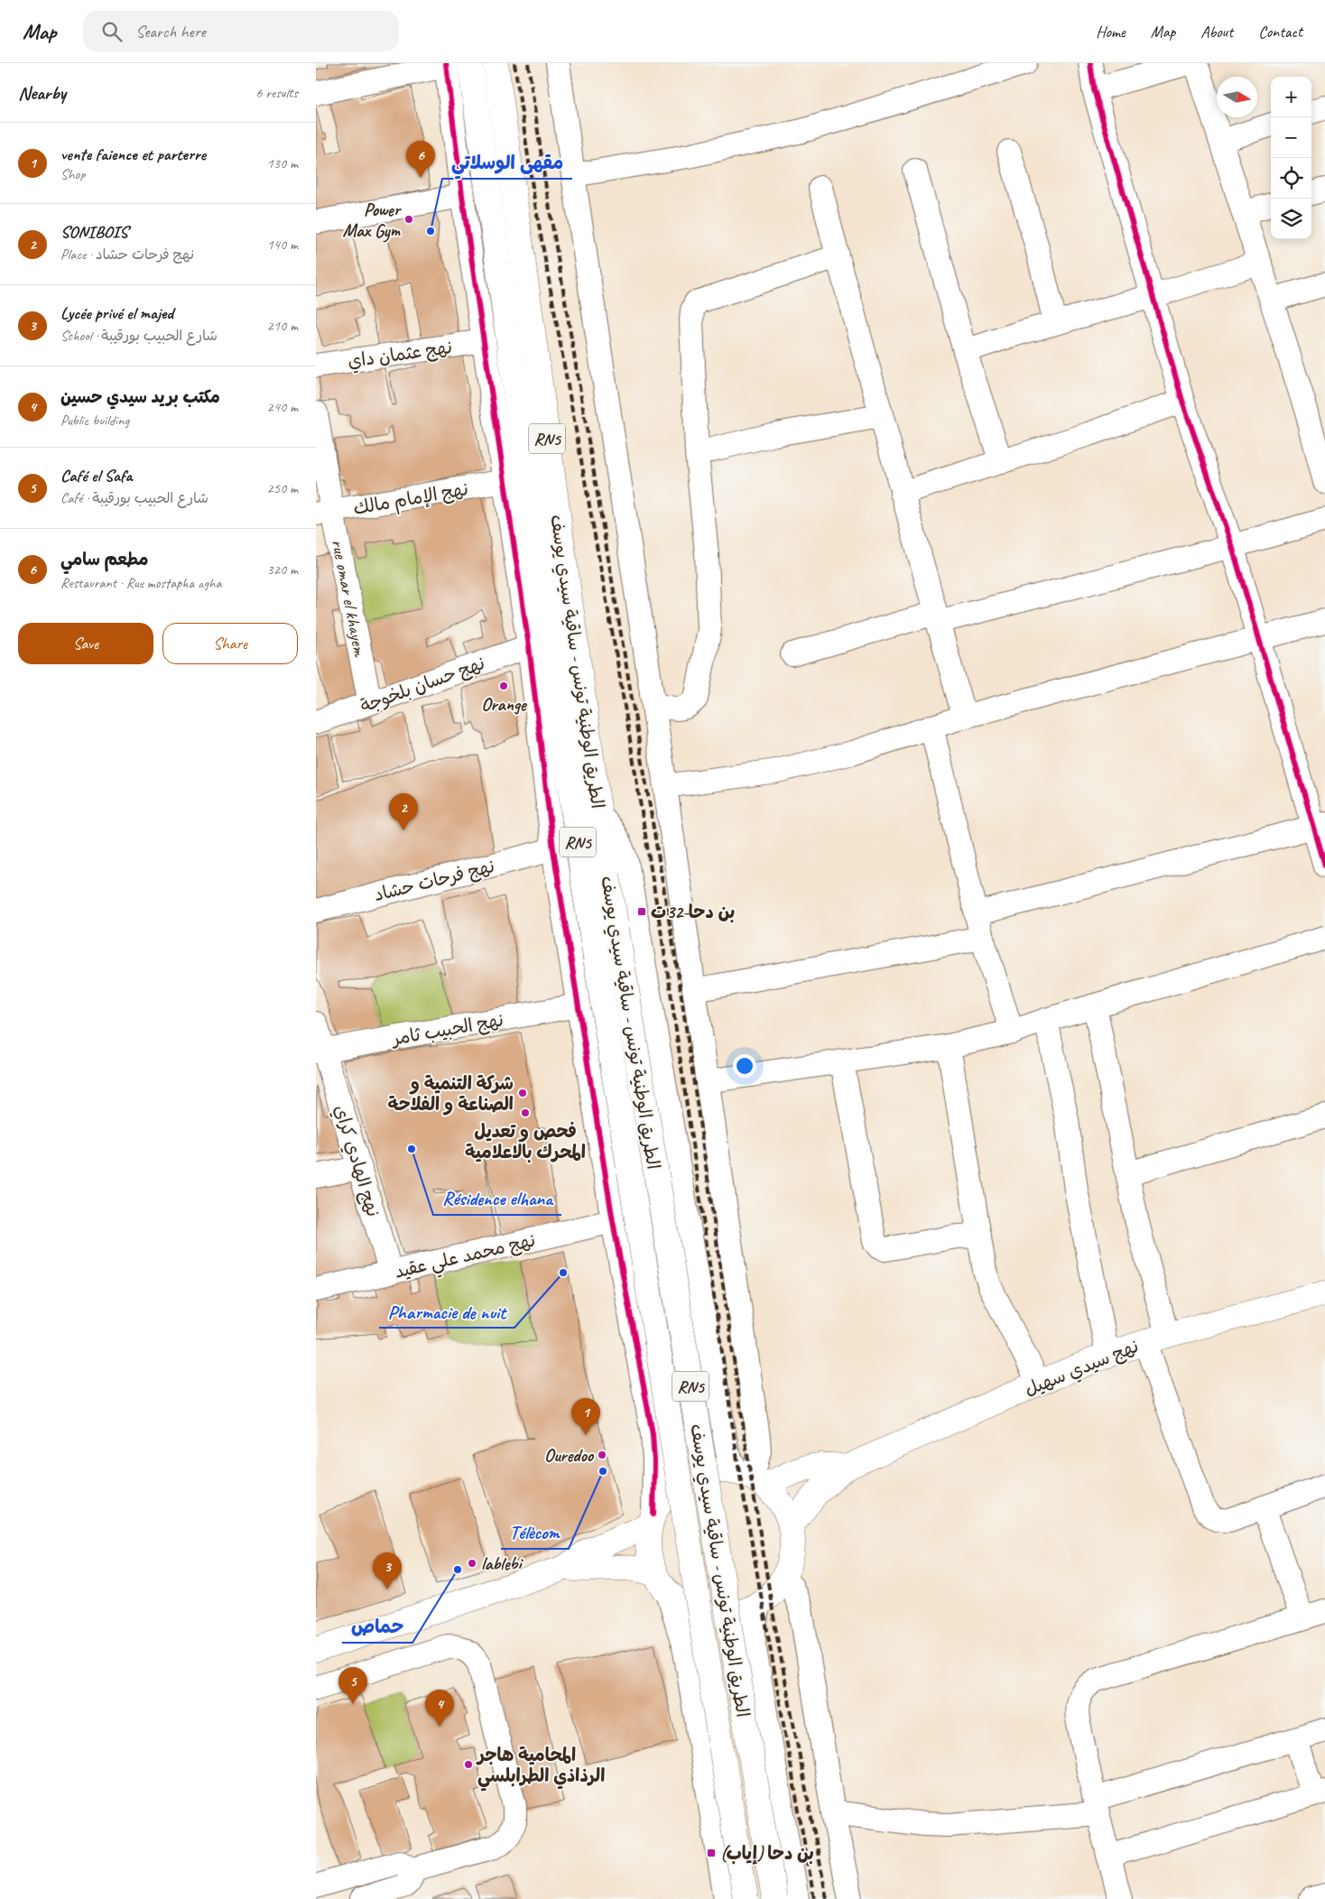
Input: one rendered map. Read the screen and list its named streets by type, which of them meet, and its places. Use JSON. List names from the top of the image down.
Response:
{
  "streets": {
    "main road": ["RN5", "الطريق الوطنية تونس - ساقية سيدي يوسف", "نهج سيدي سهيل"],
    "street": [
      "نهج عثمان داي",
      "نهج الإمام مالك",
      "rue omar el khayem",
      "نهج حسان بلخوجة",
      "نهج فرحات حشاد",
      "نهج الحبيب ثامر",
      "نهج الهادي كراي",
      "نهج محمد علي عقيد"
    ]
  },
  "crossings": [
    ["نهج الإمام مالك", "rue omar el khayem"],
    ["rue omar el khayem", "نهج حسان بلخوجة"],
    ["نهج الحبيب ثامر", "نهج الهادي كراي"],
    ["نهج الهادي كراي", "نهج محمد علي عقيد"]
  ],
  "places": {
    "other": [
      "Power Max Gym",
      "مقهى الوسلاتي",
      "Orange",
      "شركة التنمية و الصناعة و الفلاحة",
      "فحص و تعديل المحرك بالاعلامية",
      "Résidence elhana",
      "Pharmacie de nuit",
      "Ouredoo",
      "Télècom",
      "lablebi",
      "حماص",
      "المحامية هاجر الرذاذي الطرابلسي"
    ],
    "transit": ["بن دحا-32ت", "بن دحا (إياب)"]
  },
  "north": "right",
  "page": {
    "header": "Map",
    "search": "Search here",
    "nav": [
      "Home",
      "Map",
      "About",
      "Contact"
    ],
    "heading": ["Nearby", "6 results"],
    "map_buttons": ["+", "−"],
    "list": [
      {
        "mark": "1",
        "name": "vente faience et parterre",
        "note": "Shop",
        "value": "130 m"
      },
      {
        "mark": "2",
        "name": "SONIBOIS",
        "note": "Place · نهج فرحات حشاد",
        "value": "140 m"
      },
      {
        "mark": "3",
        "name": "Lycée privé el majed",
        "note": "School · شارع الحبيب بورقيبة",
        "value": "210 m"
      },
      {
        "mark": "4",
        "name": "مكتب بريد سيدي حسين",
        "note": "Public building",
        "value": "240 m"
      },
      {
        "mark": "5",
        "name": "Café el Safa",
        "note": "Café · شارع الحبيب بورقيبة",
        "value": "250 m"
      },
      {
        "mark": "6",
        "name": "مطعم سامي",
        "note": "Restaurant · Rue mostapha agha",
        "value": "320 m"
      }
    ],
    "pins": [
      "6",
      "2",
      "1",
      "3",
      "5",
      "4"
    ],
    "buttons": ["Save", "Share"]
  }
}
